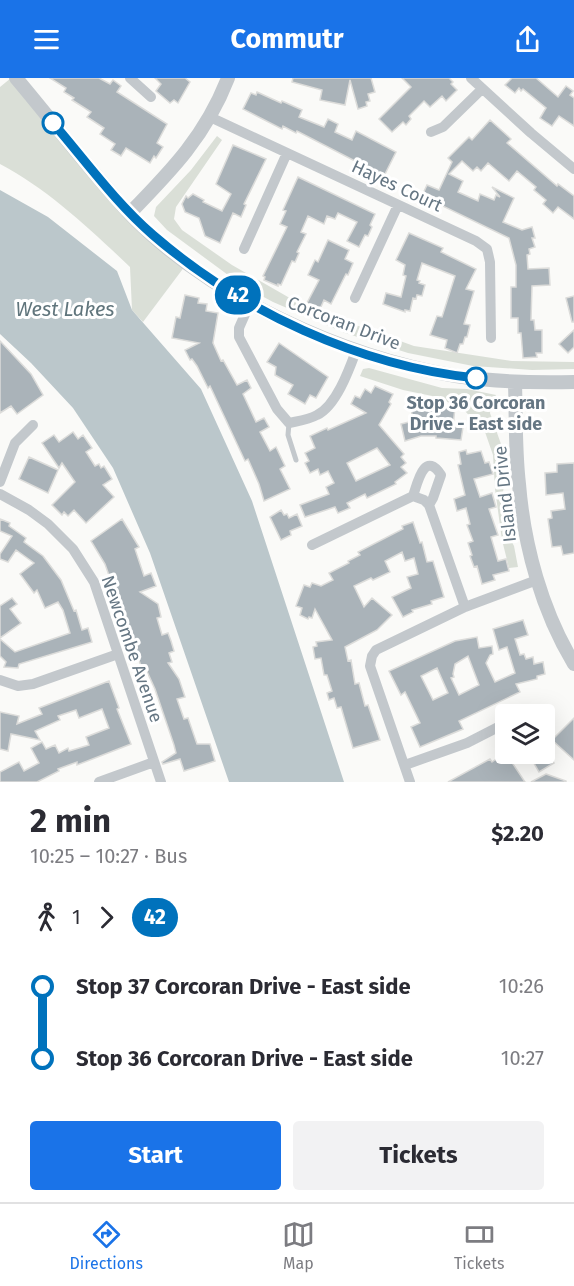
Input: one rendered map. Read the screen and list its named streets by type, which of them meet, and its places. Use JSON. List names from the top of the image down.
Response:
{
  "streets": {
    "street": [
      "Hayes Court",
      "Corcoran Drive",
      "Island Drive",
      "Newcombe Avenue"
    ]
  },
  "crossings": [
    ["Corcoran Drive", "Island Drive"]
  ],
  "water": ["West Lakes"],
  "places": ["Stop 36 Corcoran Drive - East side"],
  "lines": ["bus line 42"],
  "page": {
    "header": "Commutr",
    "on_map": "42",
    "heading": ["2 min", "10:25 – 10:27 · Bus", "$2.20"],
    "legs": ["1", "42"],
    "list": [
      {
        "name": "Stop 37 Corcoran Drive - East side",
        "value": "10:26"
      },
      {
        "name": "Stop 36 Corcoran Drive - East side",
        "value": "10:27"
      }
    ],
    "buttons": ["Start", "Tickets"],
    "tabs": ["Directions", "Map", "Tickets"]
  }
}
